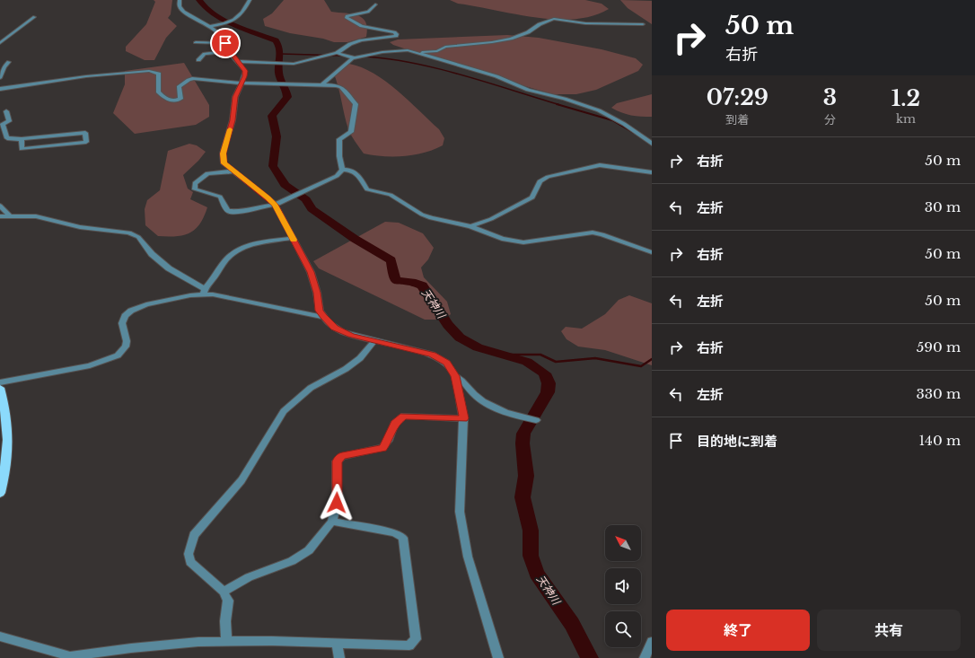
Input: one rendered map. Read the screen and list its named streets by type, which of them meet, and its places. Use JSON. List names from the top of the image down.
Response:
{
  "water": ["天神川"],
  "north": "top left",
  "page": {
    "turn": ["50 m", "右折"],
    "eta": [
      "07:29",
      "到着",
      "3",
      "分",
      "1.2",
      "km"
    ],
    "list": [
      {
        "name": "右折",
        "value": "50 m"
      },
      {
        "name": "左折",
        "value": "30 m"
      },
      {
        "name": "右折",
        "value": "50 m"
      },
      {
        "name": "左折",
        "value": "50 m"
      },
      {
        "name": "右折",
        "value": "590 m"
      },
      {
        "name": "左折",
        "value": "330 m"
      },
      {
        "name": "目的地に到着",
        "value": "140 m"
      }
    ],
    "buttons": ["終了", "共有"]
  }
}
